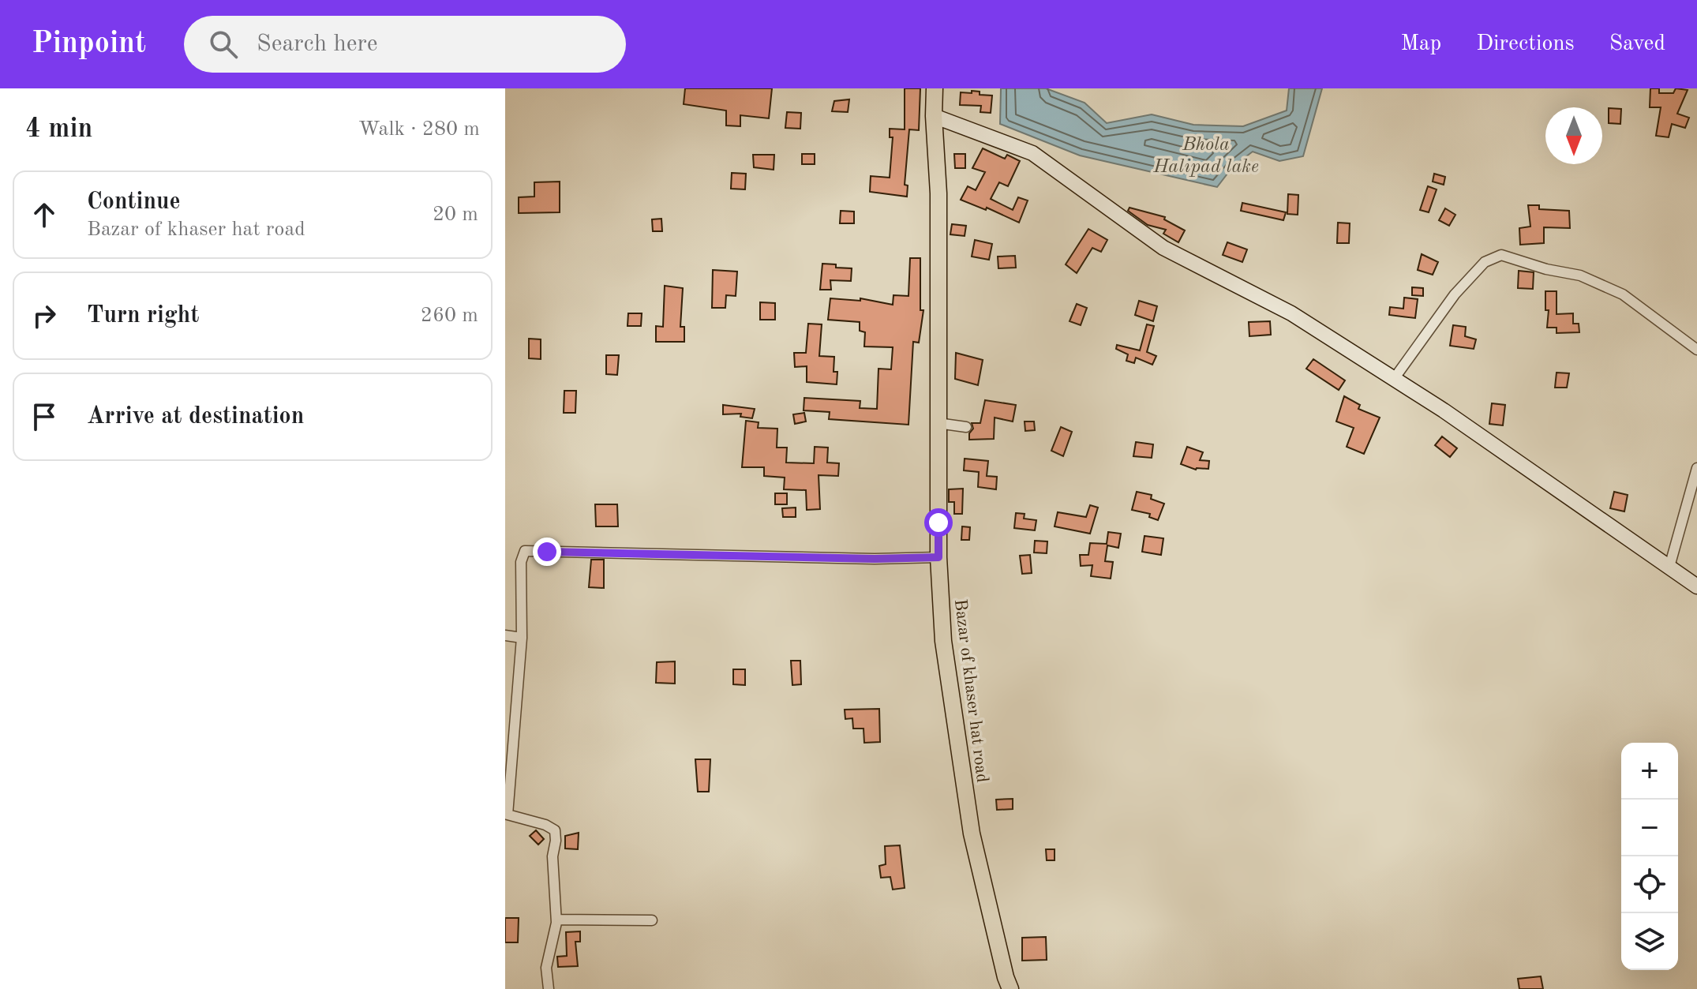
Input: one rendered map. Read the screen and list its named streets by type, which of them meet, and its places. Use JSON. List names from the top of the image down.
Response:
{
  "streets": {
    "main road": ["Bazar of khaser hat road"]
  },
  "water": ["Bhola Halipad lake"],
  "north": "bottom",
  "page": {
    "header": "Pinpoint",
    "search": "Search here",
    "nav": ["Map", "Directions", "Saved"],
    "heading": ["4 min", "Walk · 280 m"],
    "list": [
      ["Continue", "Bazar of khaser hat road", "20 m"],
      ["Turn right", "260 m"],
      "Arrive at destination"
    ],
    "map_buttons": ["+", "−"]
  }
}
